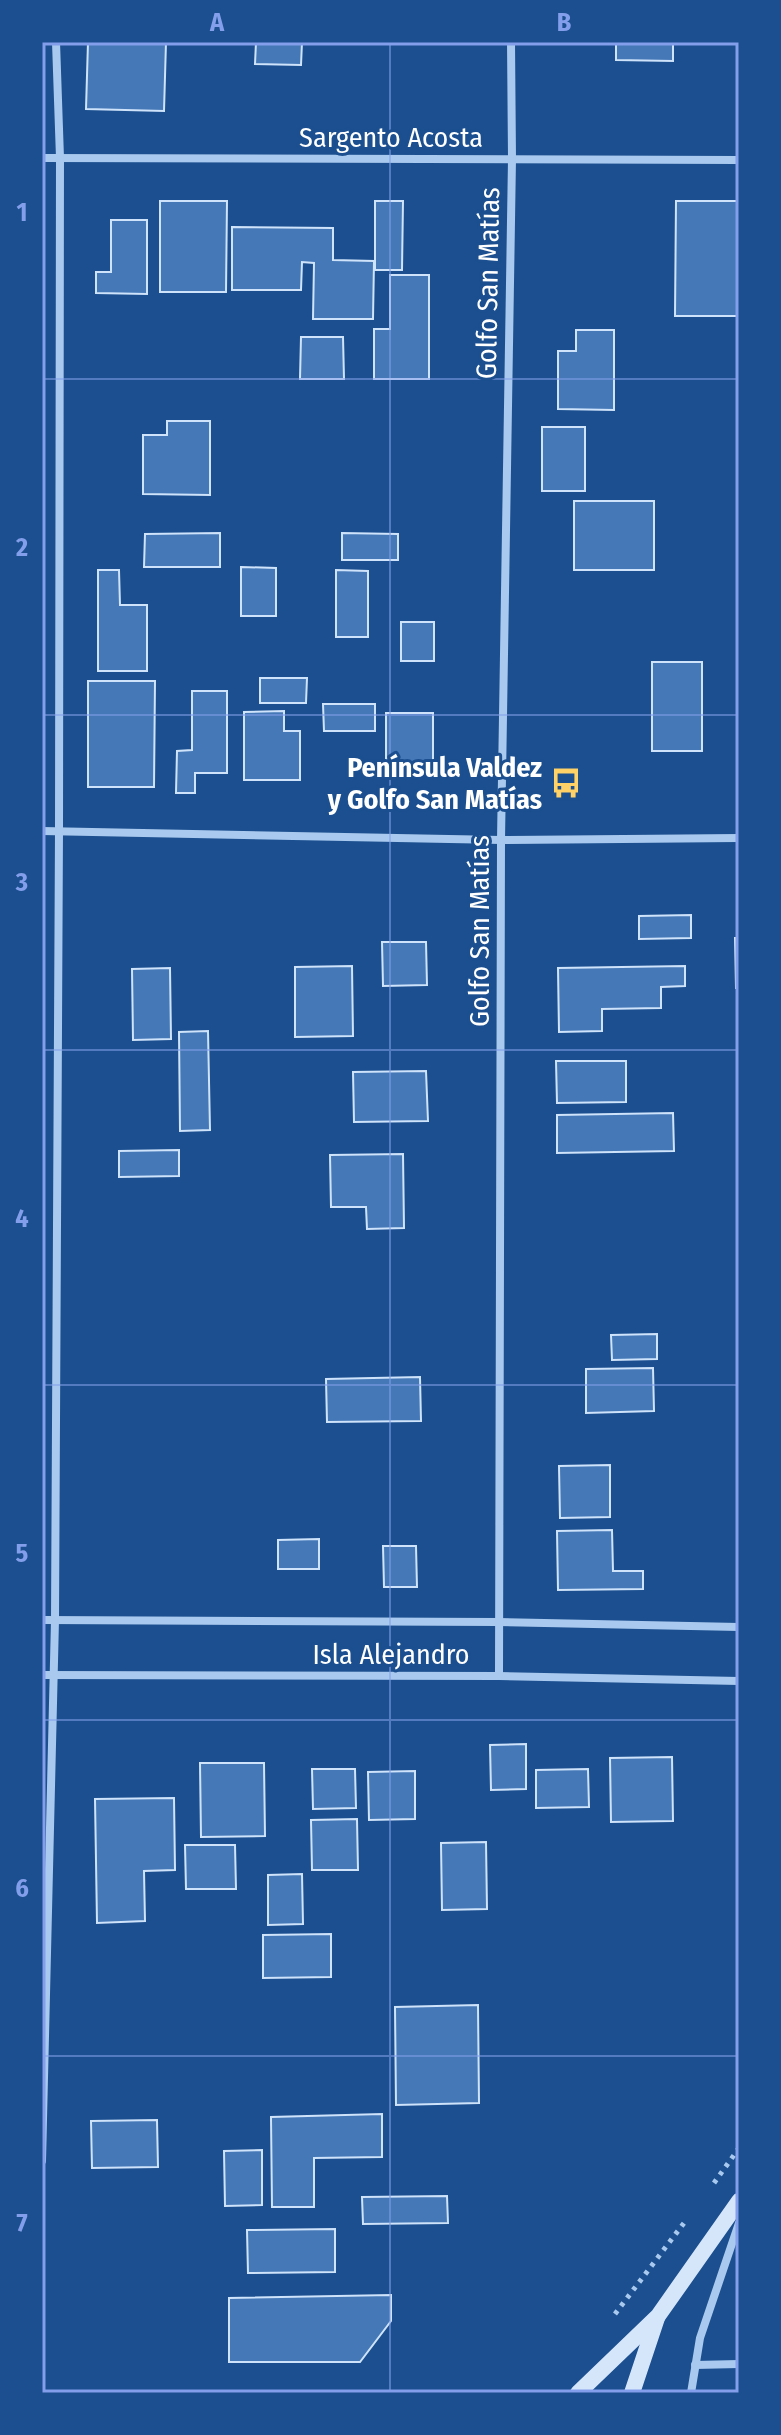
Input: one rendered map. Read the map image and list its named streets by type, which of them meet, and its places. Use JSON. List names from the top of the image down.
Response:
{
  "streets": {
    "street": ["Sargento Acosta", "Golfo San Matías", "Isla Alejandro"]
  },
  "crossings": [
    ["Sargento Acosta", "Golfo San Matías"],
    ["Golfo San Matías", "Isla Alejandro"]
  ],
  "places": {
    "bus stop": ["Península Valdez y Golfo San Matías"]
  },
  "grid": {
    "columns": ["A", "B"],
    "rows": [
      "1",
      "2",
      "3",
      "4",
      "5",
      "6",
      "7"
    ]
  }
}
